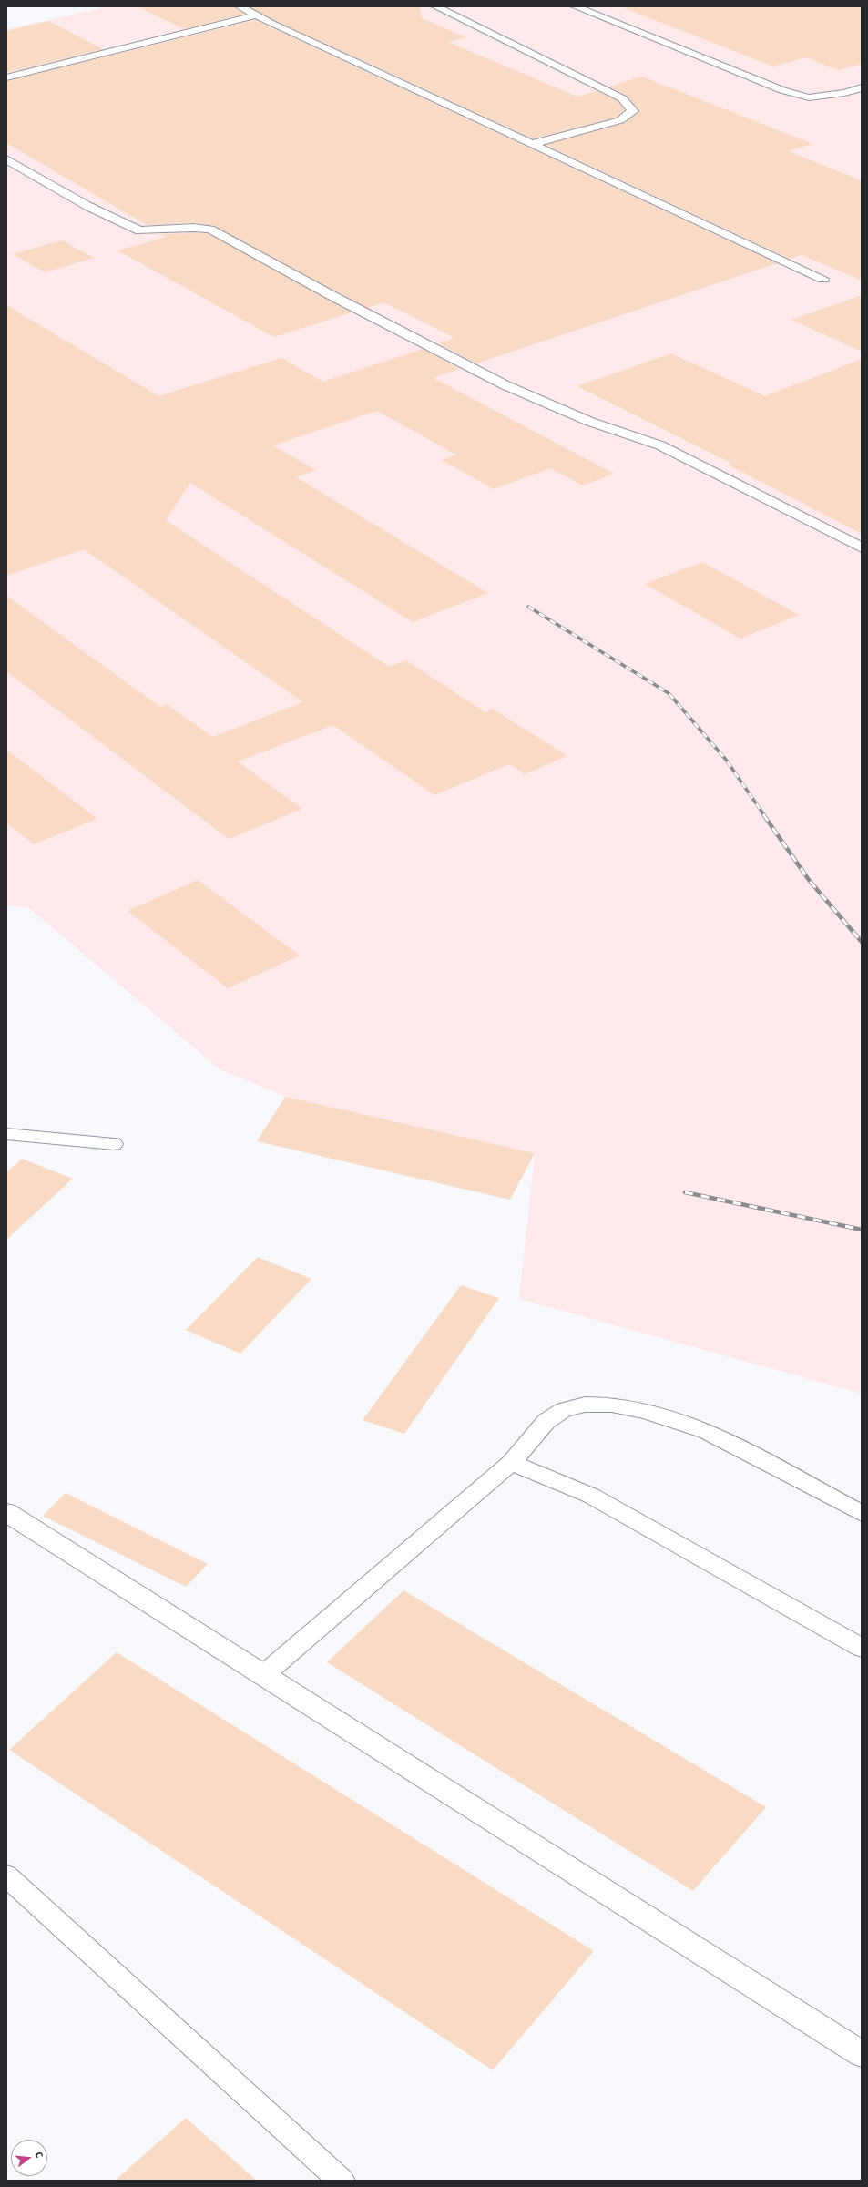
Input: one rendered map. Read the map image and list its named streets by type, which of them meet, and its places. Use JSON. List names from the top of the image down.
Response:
{
  "north": "right"
}
